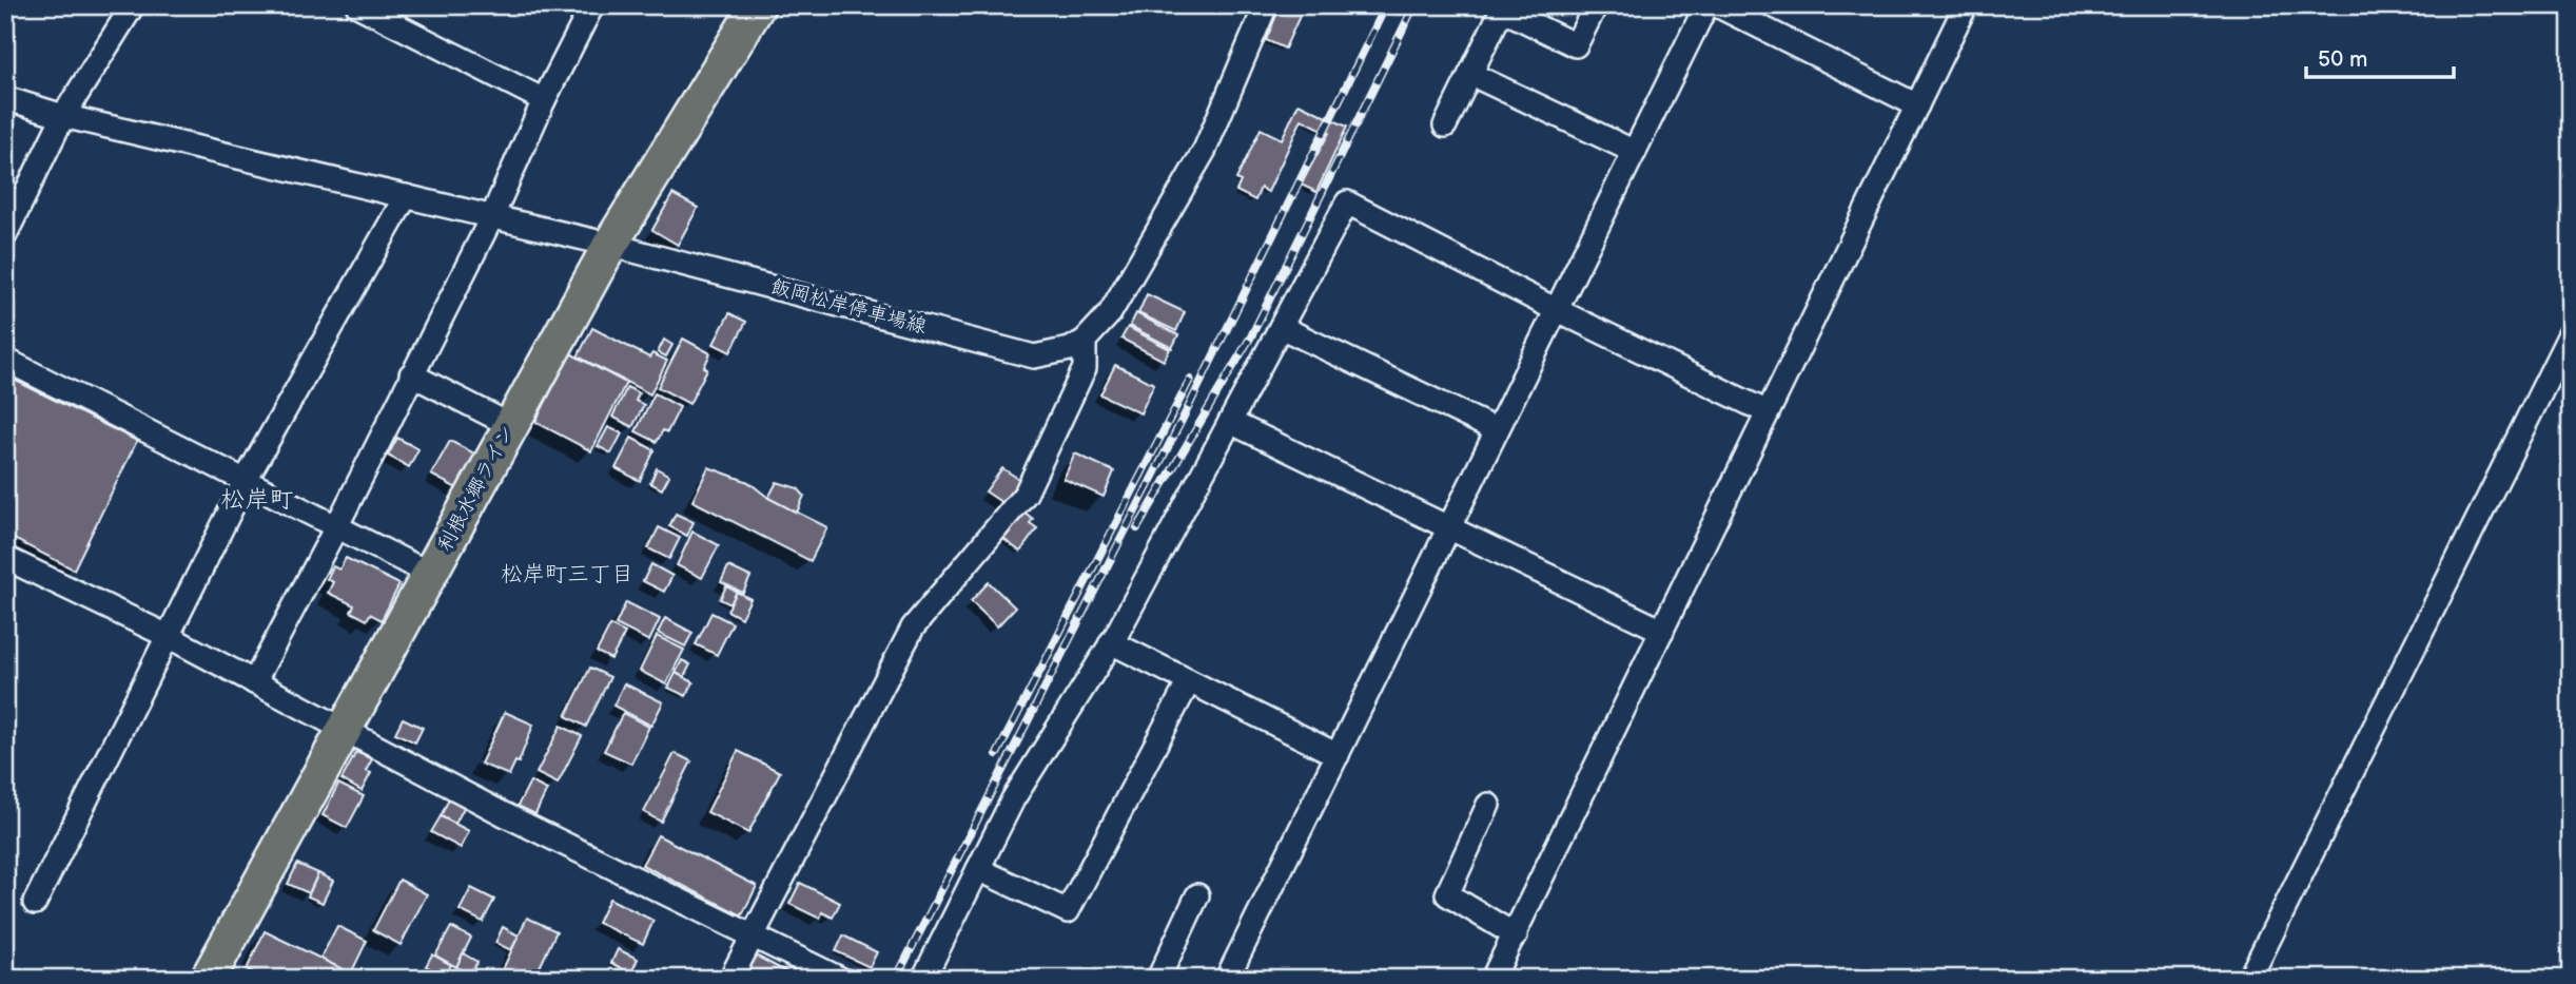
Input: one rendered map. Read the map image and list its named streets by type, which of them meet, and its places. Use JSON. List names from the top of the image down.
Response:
{
  "streets": {
    "highway": ["利根水郷ライン"],
    "street": ["飯岡松岸停車場線"]
  },
  "crossings": [
    ["飯岡松岸停車場線", "利根水郷ライン"]
  ],
  "districts": ["松岸町", "松岸町三丁目"],
  "scale_bar": "50 m"
}
